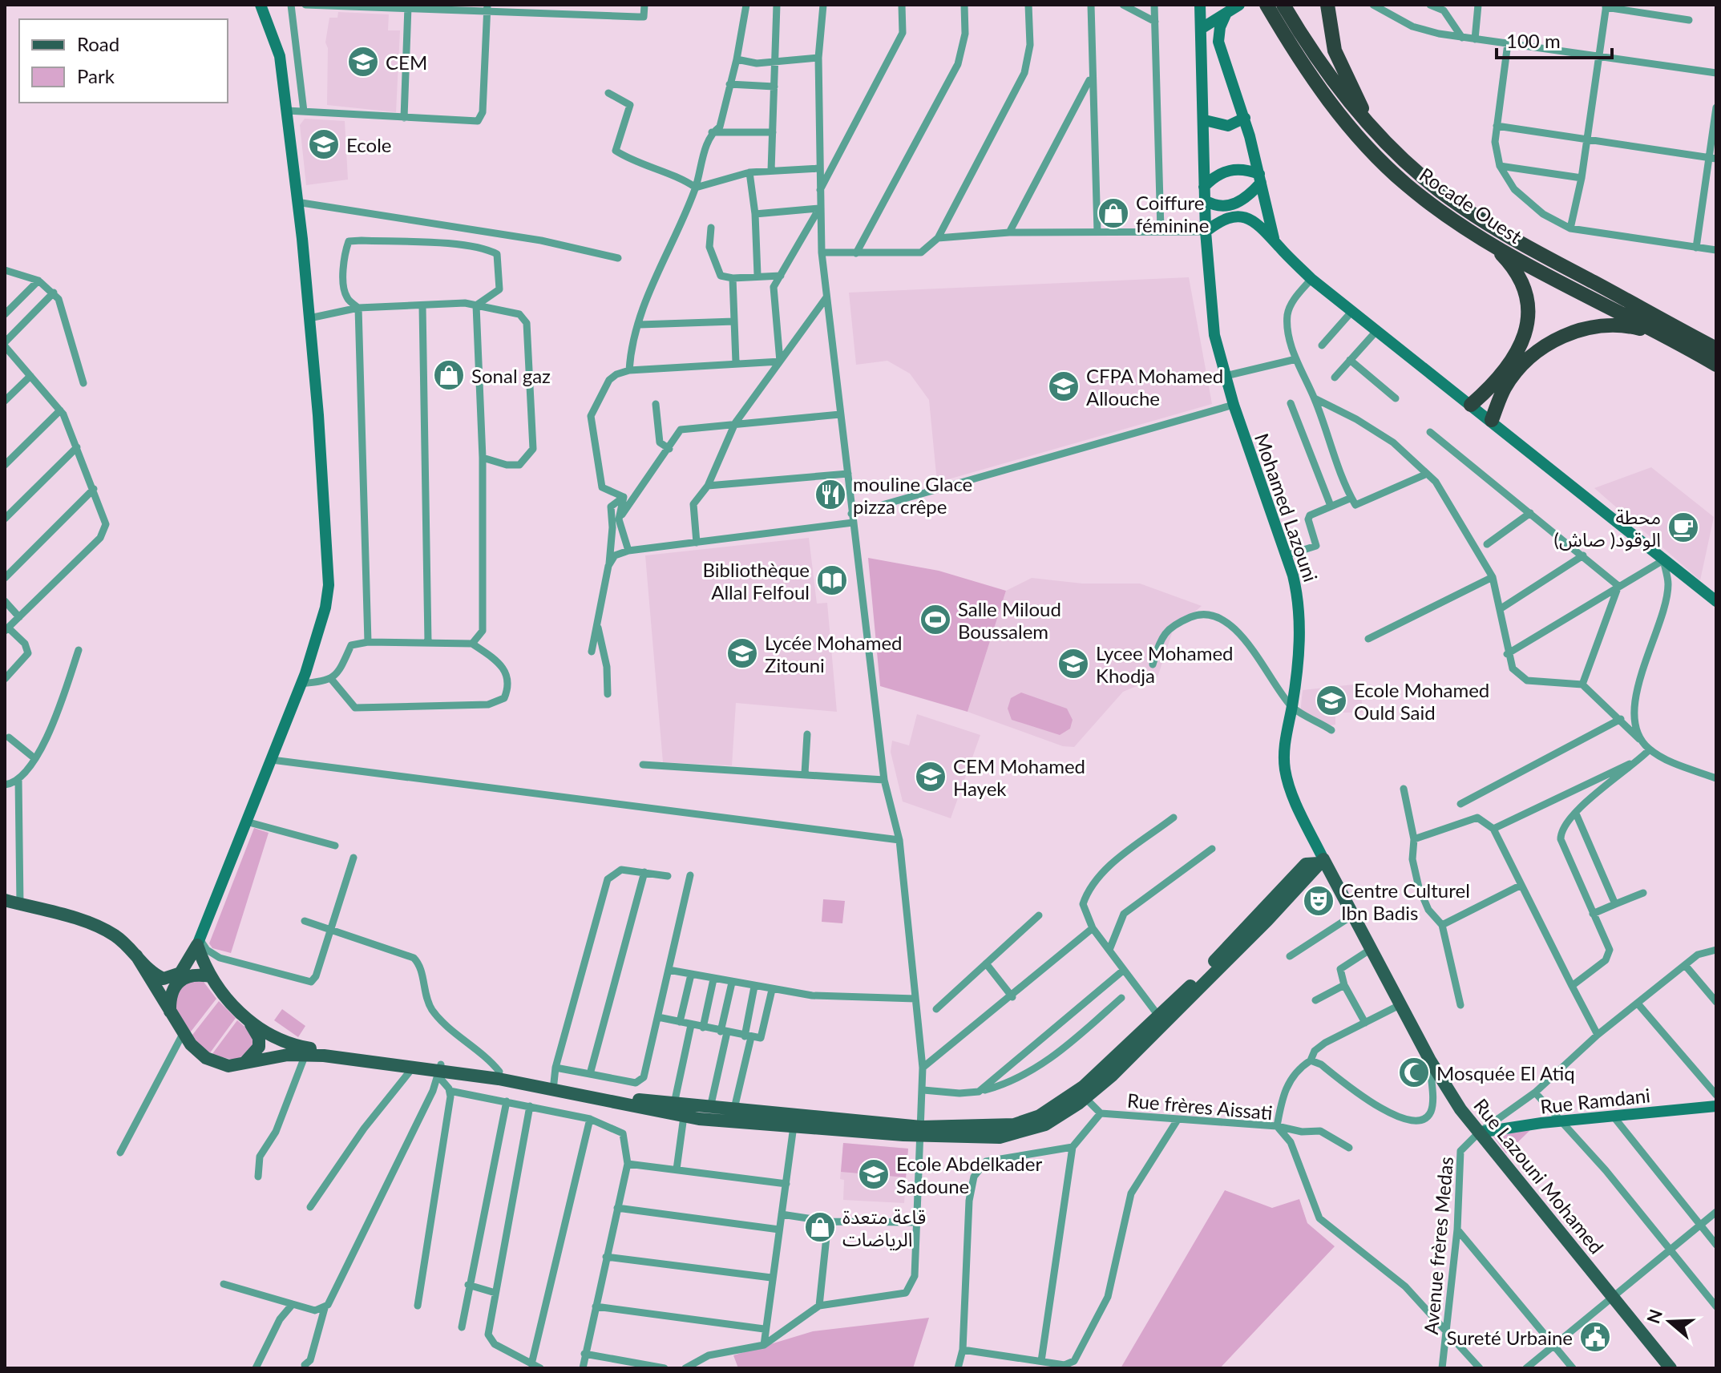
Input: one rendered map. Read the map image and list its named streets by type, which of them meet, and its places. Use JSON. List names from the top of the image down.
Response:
{
  "streets": {
    "highway": ["Rocade Ouest"],
    "main road": ["Mohamed Lazouni", "Rue Ramdani", "Rue Lazouni Mohamed"],
    "street": ["Rue frères Aissati", "Avenue frères Medas"]
  },
  "crossings": [
    ["Mohamed Lazouni", "Rue Lazouni Mohamed"],
    ["Rue Ramdani", "Rue Lazouni Mohamed"],
    ["Rue Ramdani", "Avenue frères Medas"],
    ["Rue frères Aissati", "Avenue frères Medas"],
    ["Rue Lazouni Mohamed", "Avenue frères Medas"]
  ],
  "places": {
    "school or university": [
      "CEM",
      "Ecole",
      "CFPA Mohamed Allouche",
      "Lycée Mohamed Zitouni",
      "Lycee Mohamed Khodja",
      "Ecole Mohamed Ould Said",
      "CEM Mohamed Hayek",
      "Ecole Abdelkader Sadoune"
    ],
    "shop": ["Coiffure féminine", "Sonal gaz", "قاعة متعدة الرياضات"],
    "restaurant": ["mouline Glace pizza crêpe"],
    "cafe": ["محطة الوقود( صاش)"],
    "library": ["Bibliothèque Allal Felfoul"],
    "sports": ["Salle Miloud Boussalem"],
    "theatre": ["Centre Culturel Ibn Badis"],
    "mosque": ["Mosquée El Atiq"],
    "public building": ["Sureté Urbaine"]
  },
  "legend": ["Road", "Park"],
  "scale_bar": "100 m",
  "north": "left"
}
